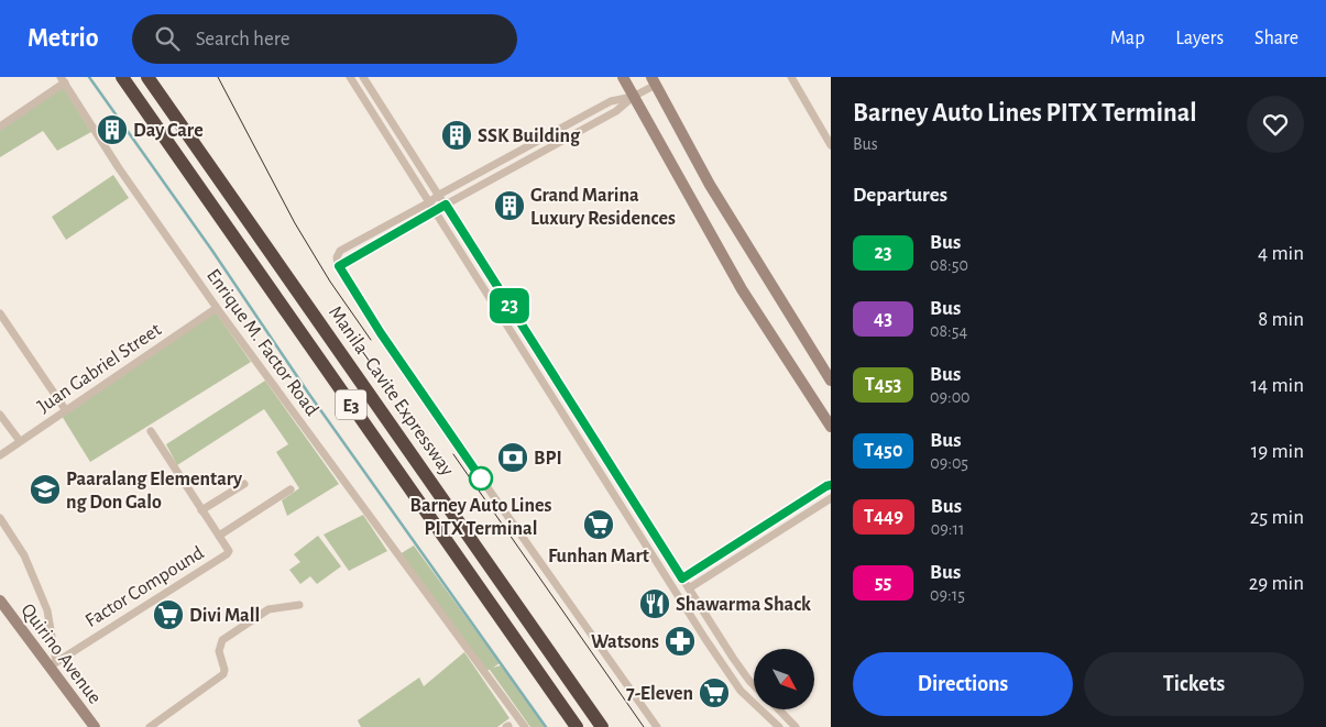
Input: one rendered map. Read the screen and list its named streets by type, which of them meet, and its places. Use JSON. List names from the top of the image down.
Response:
{
  "streets": {
    "highway": ["Manila–Cavite Expressway", "E3"],
    "main road": ["Quirino Avenue"],
    "street": ["Enrique M. Factor Road", "Juan Gabriel Street", "Factor Compound"]
  },
  "crossings": [
    ["Enrique M. Factor Road", "Juan Gabriel Street"],
    ["Factor Compound", "Quirino Avenue"]
  ],
  "places": {
    "building": ["Day Care", "SSK Building", "Grand Marina Luxury Residences"],
    "bank": ["BPI"],
    "other": ["Barney Auto Lines PITX Terminal"],
    "school or university": ["Paaralang Elementary ng Don Galo"],
    "supermarket": ["Funhan Mart", "Divi Mall", "7-Eleven"],
    "restaurant": ["Shawarma Shack"],
    "pharmacy": ["Watsons"]
  },
  "lines": ["bus line 23"],
  "north": "bottom right",
  "page": {
    "header": "Metrio",
    "search": "Search here",
    "nav": ["Map", "Layers", "Share"],
    "on_map": "23",
    "heading": [
      ["Barney Auto Lines PITX Terminal", "Bus"],
      "Departures"
    ],
    "list": [
      {
        "mark": "23",
        "name": "Bus",
        "note": "08:50",
        "value": "4 min"
      },
      {
        "mark": "43",
        "name": "Bus",
        "note": "08:54",
        "value": "8 min"
      },
      {
        "mark": "T453",
        "name": "Bus",
        "note": "09:00",
        "value": "14 min"
      },
      {
        "mark": "T450",
        "name": "Bus",
        "note": "09:05",
        "value": "19 min"
      },
      {
        "mark": "T449",
        "name": "Bus",
        "note": "09:11",
        "value": "25 min"
      },
      {
        "mark": "55",
        "name": "Bus",
        "note": "09:15",
        "value": "29 min"
      }
    ],
    "buttons": ["Directions", "Tickets"]
  }
}
